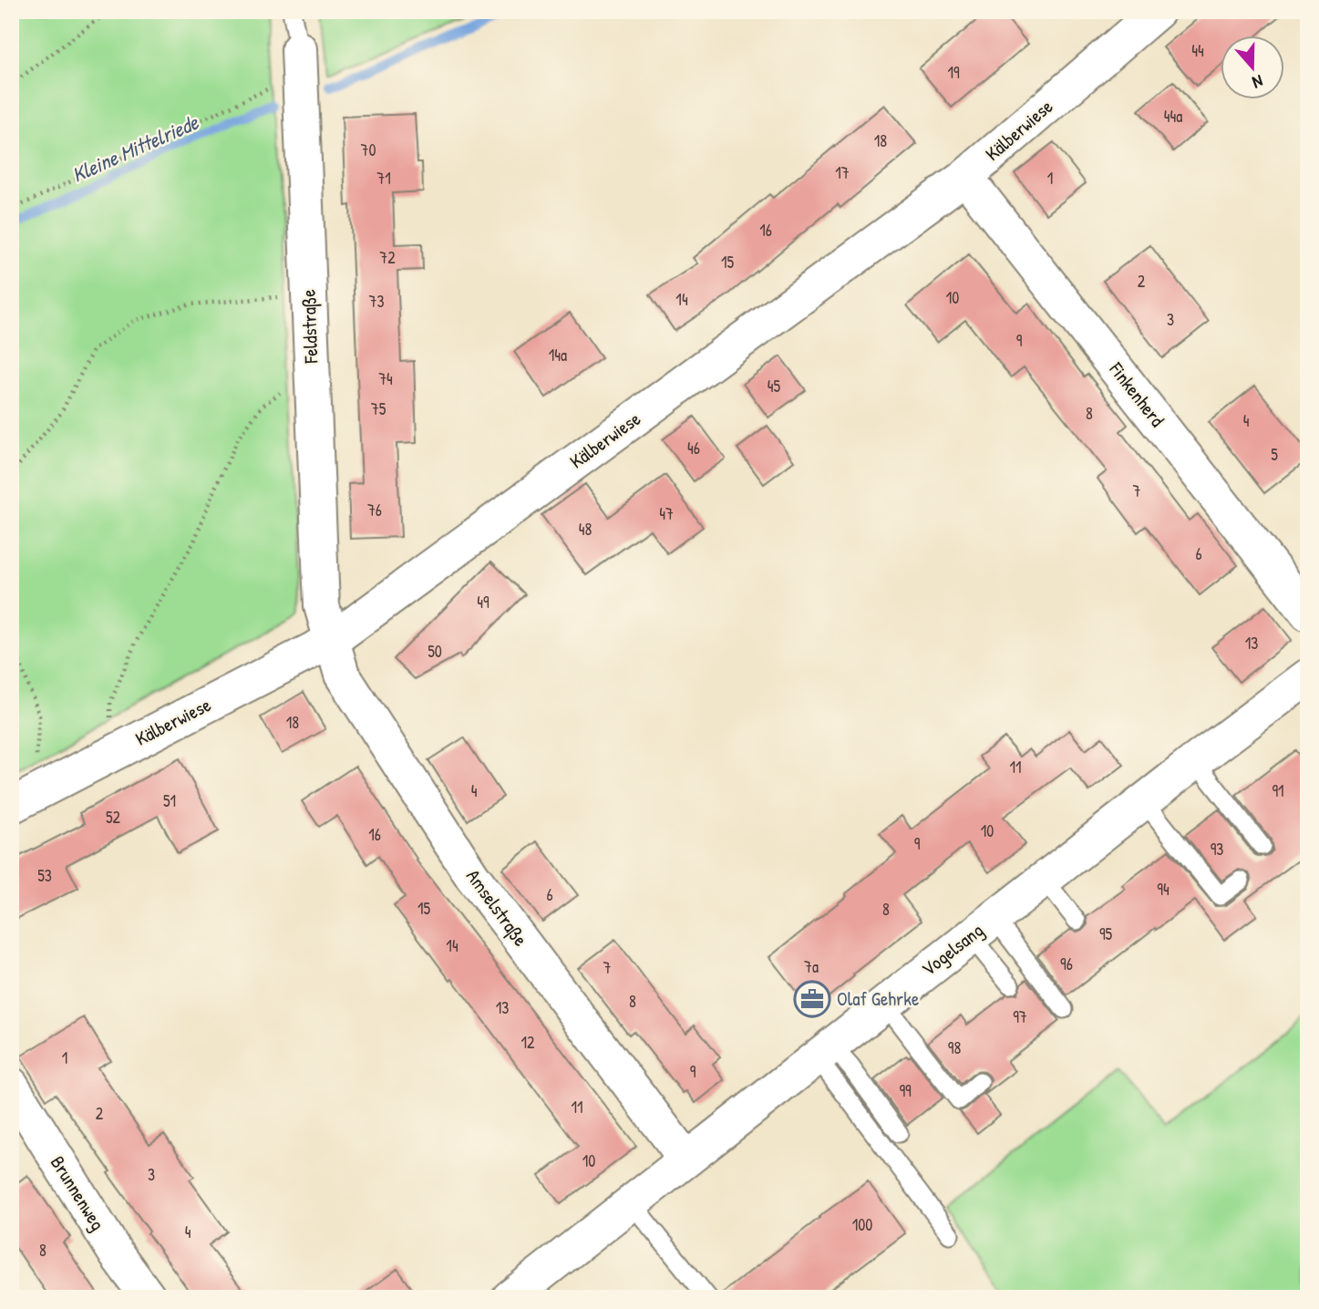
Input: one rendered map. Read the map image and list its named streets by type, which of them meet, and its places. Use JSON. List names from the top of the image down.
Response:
{
  "streets": {
    "street": [
      "Kälberwiese",
      "Feldstraße",
      "Finkenherd",
      "Amselstraße",
      "Vogelsang",
      "Brunnenweg"
    ]
  },
  "crossings": [
    ["Kälberwiese", "Feldstraße"],
    ["Kälberwiese", "Finkenherd"],
    ["Kälberwiese", "Amselstraße"],
    ["Feldstraße", "Amselstraße"],
    ["Amselstraße", "Vogelsang"]
  ],
  "water": ["Kleine Mittelriede"],
  "places": {
    "office": ["Olaf Gehrke"]
  },
  "house_numbers": [
    "44",
    "19",
    "44a",
    "18",
    "70",
    "17",
    "71",
    "1",
    "16",
    "72",
    "15",
    "2",
    "10",
    "14",
    "73",
    "3",
    "9",
    "14a",
    "74",
    "45",
    "75",
    "8",
    "4",
    "46",
    "5",
    "7",
    "76",
    "47",
    "48",
    "6",
    "49",
    "13",
    "50",
    "18",
    "11",
    "4",
    "91",
    "51",
    "52",
    "10",
    "16",
    "9",
    "93",
    "53",
    "94",
    "6",
    "15",
    "8",
    "95",
    "14",
    "96",
    "7a",
    "7",
    "8",
    "13",
    "97",
    "12",
    "98",
    "1",
    "9",
    "99",
    "11",
    "2",
    "10",
    "3",
    "100",
    "4",
    "8"
  ],
  "north": "bottom"
}
